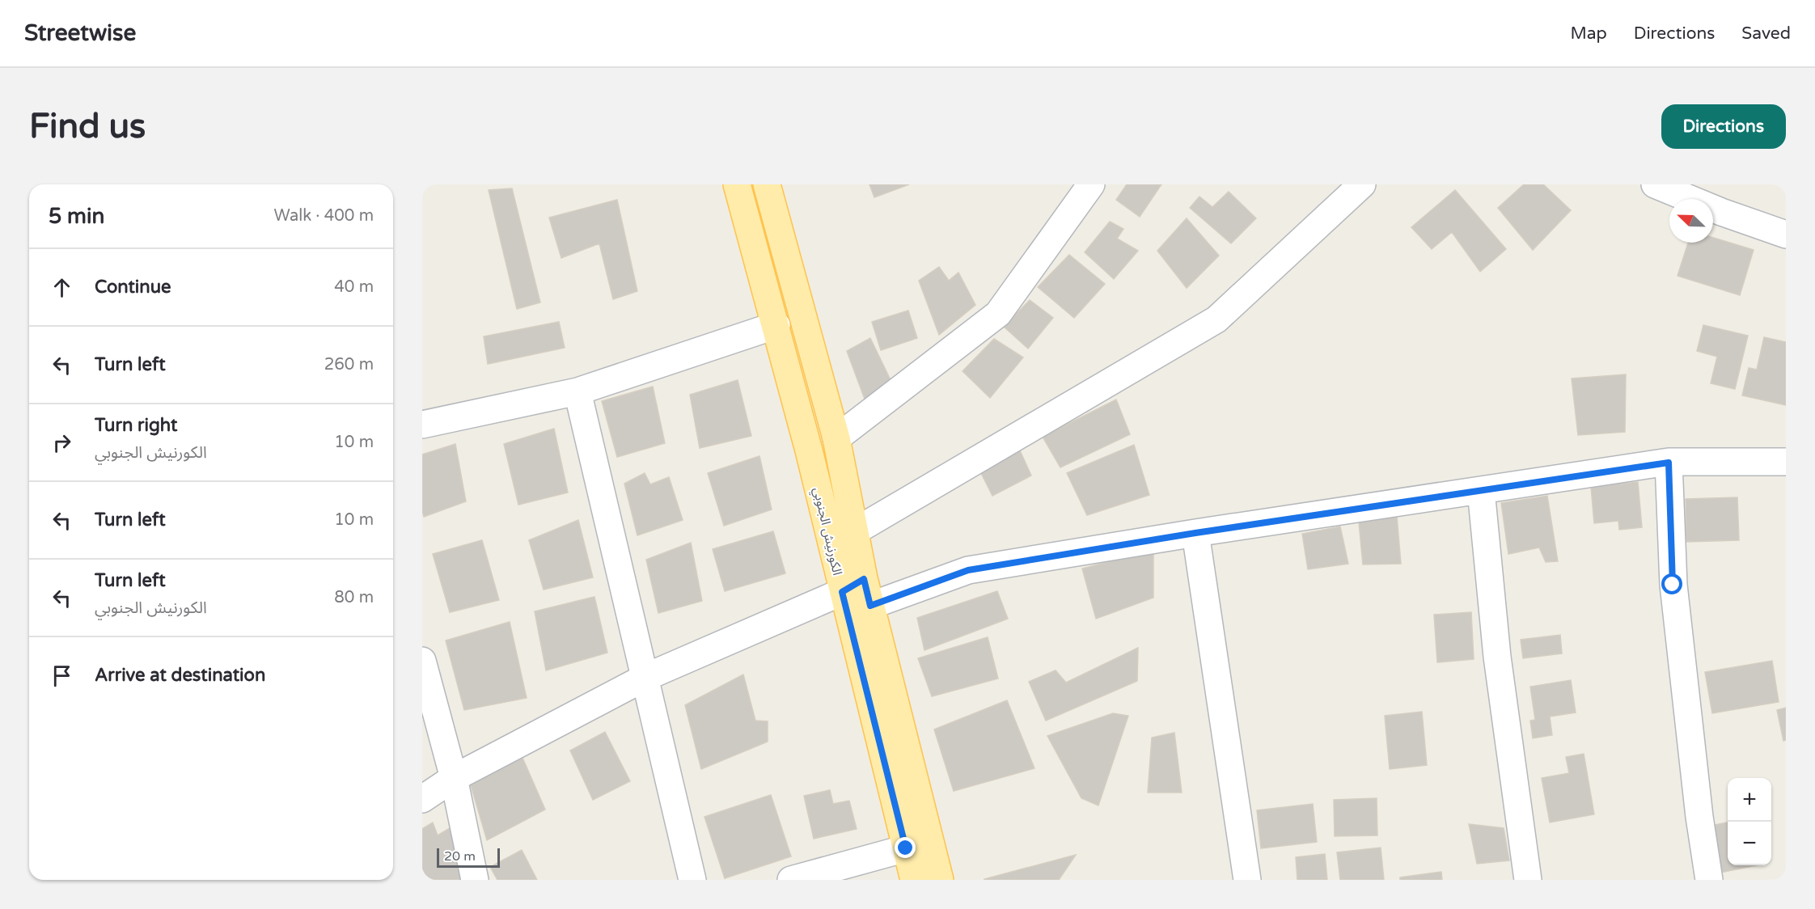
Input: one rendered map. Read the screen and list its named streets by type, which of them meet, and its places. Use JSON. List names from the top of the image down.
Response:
{
  "streets": {
    "main road": ["الكورنيش الجنوبي"]
  },
  "scale_bar": "20 m",
  "north": "top left",
  "page": {
    "header": "Streetwise",
    "nav": ["Map", "Directions", "Saved"],
    "buttons": "Directions",
    "title": "Find us",
    "heading": ["5 min", "Walk · 400 m"],
    "list": [
      ["Continue", "40 m"],
      ["Turn left", "260 m"],
      ["Turn right", "الكورنيش الجنوبي", "10 m"],
      ["Turn left", "10 m"],
      ["Turn left", "الكورنيش الجنوبي", "80 m"],
      "Arrive at destination"
    ],
    "map_buttons": ["+", "−"],
    "scale": "20 m"
  }
}
